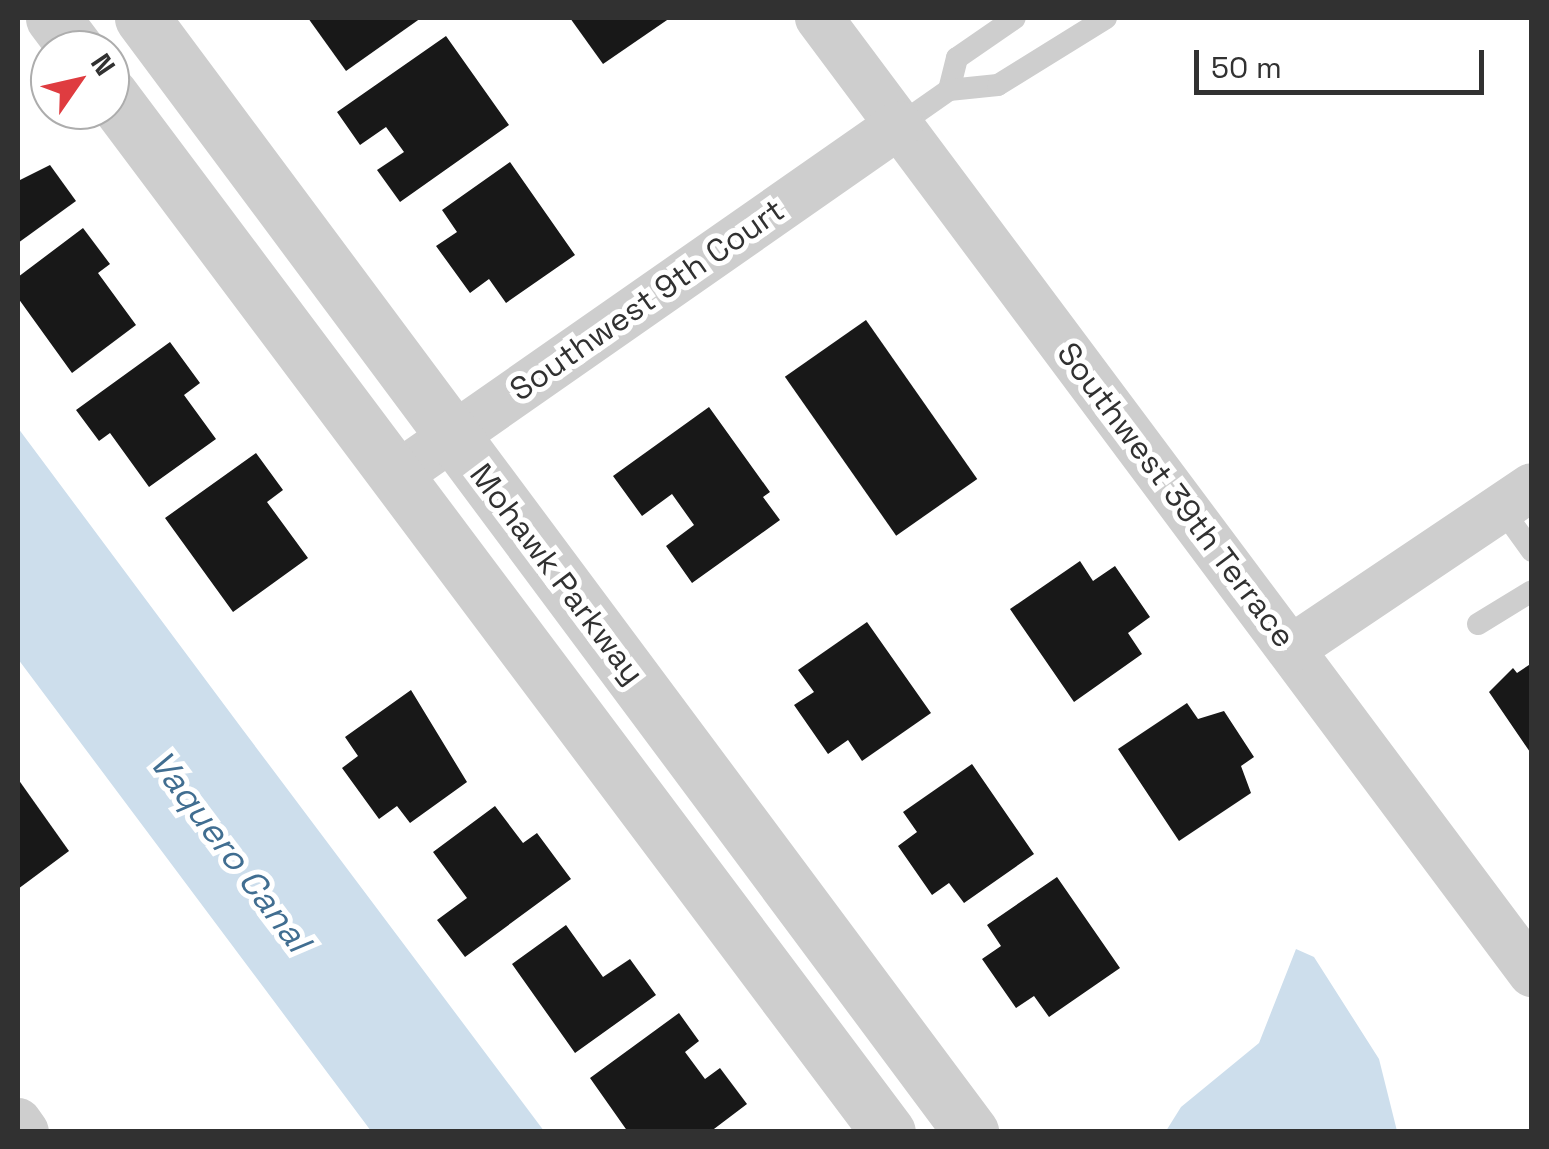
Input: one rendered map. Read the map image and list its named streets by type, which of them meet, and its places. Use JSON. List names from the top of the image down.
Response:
{
  "streets": {
    "street": ["Southwest 9th Court", "Southwest 39th Terrace", "Mohawk Parkway"]
  },
  "crossings": [
    ["Southwest 9th Court", "Southwest 39th Terrace"],
    ["Southwest 9th Court", "Mohawk Parkway"]
  ],
  "water": ["Vaquero Canal"],
  "scale_bar": "50 m",
  "north": "top right"
}
